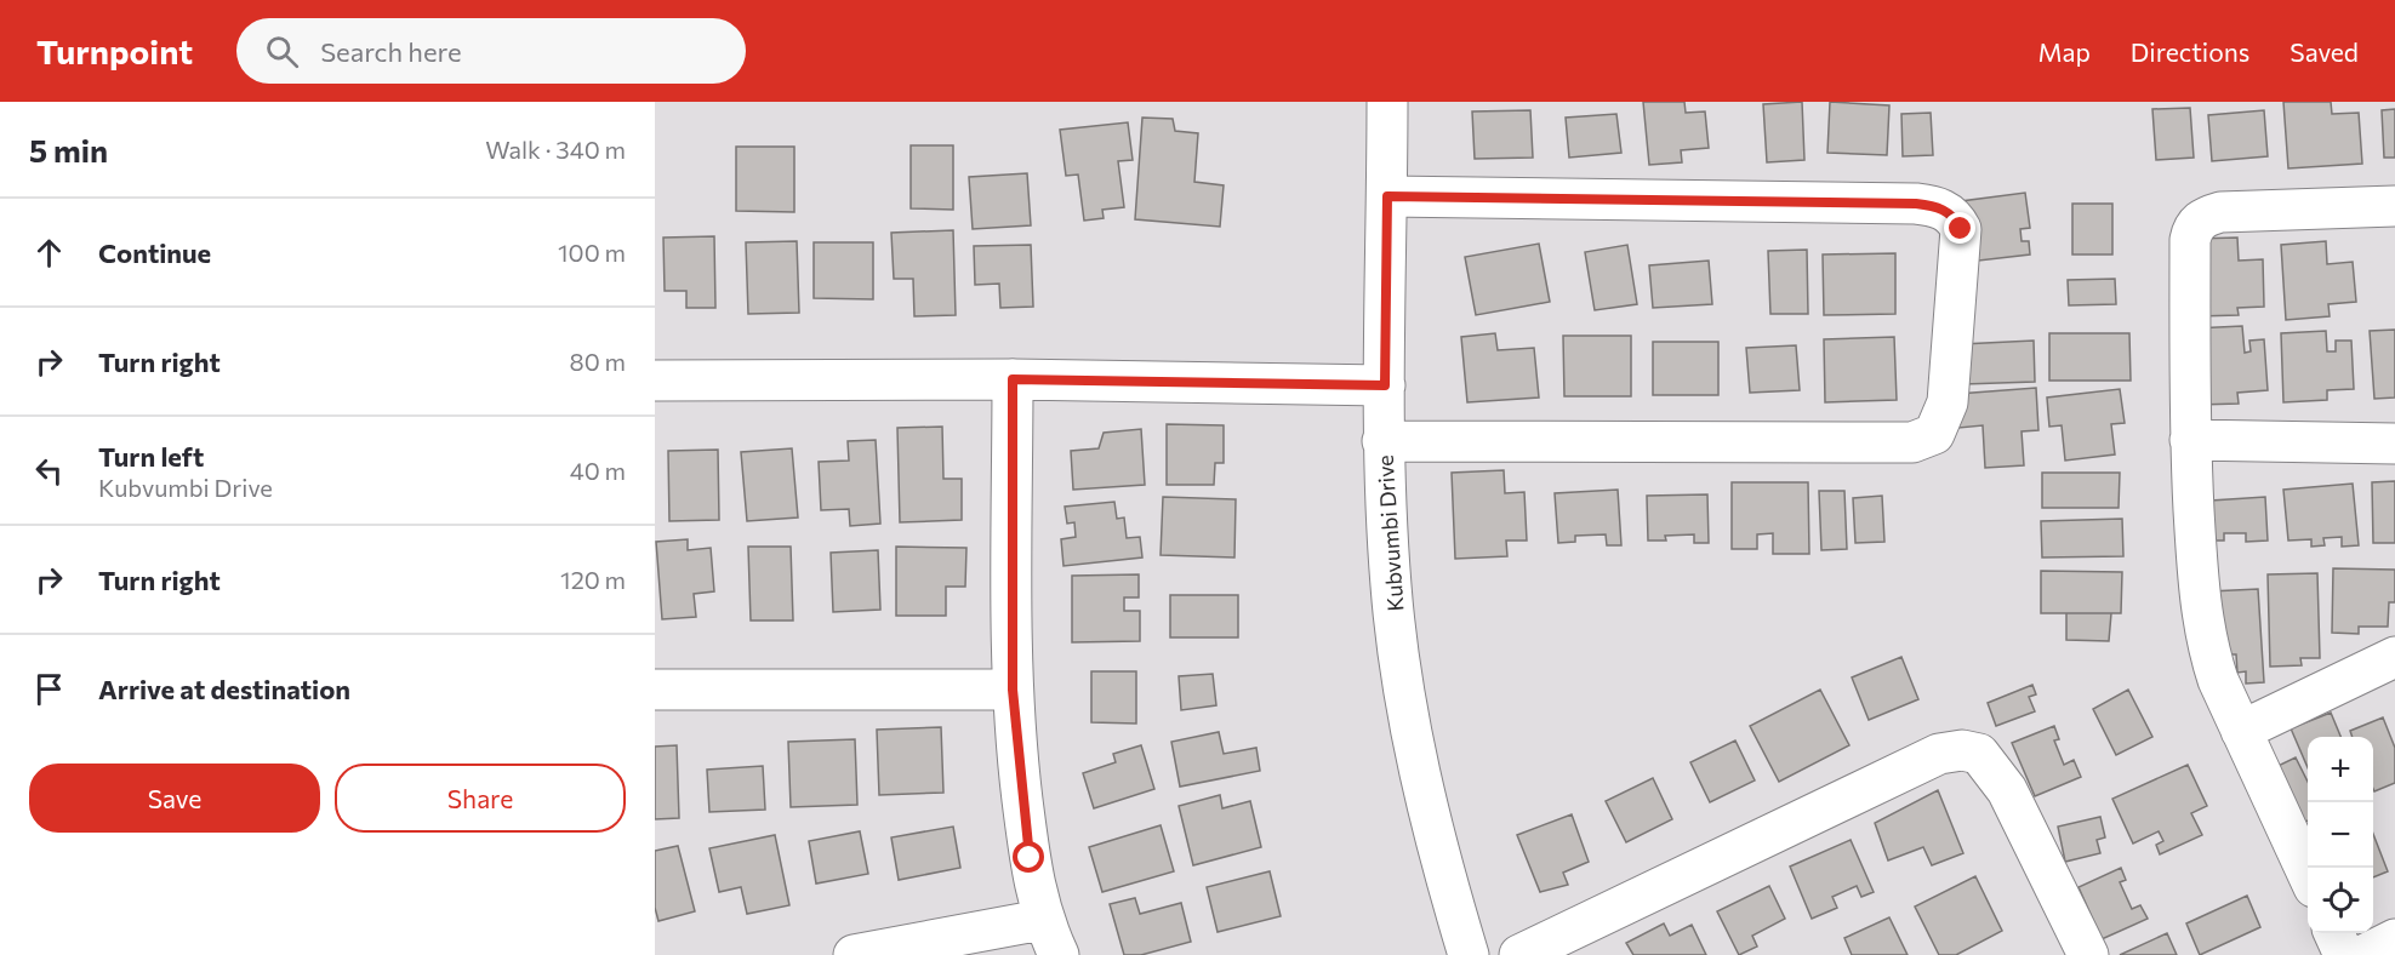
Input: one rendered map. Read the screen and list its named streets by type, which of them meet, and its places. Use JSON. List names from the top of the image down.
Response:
{
  "streets": {
    "street": ["Kubvumbi Drive"]
  },
  "page": {
    "header": "Turnpoint",
    "search": "Search here",
    "nav": ["Map", "Directions", "Saved"],
    "heading": ["5 min", "Walk · 340 m"],
    "list": [
      ["Continue", "100 m"],
      ["Turn right", "80 m"],
      ["Turn left", "Kubvumbi Drive", "40 m"],
      ["Turn right", "120 m"],
      "Arrive at destination"
    ],
    "map_buttons": ["+", "−"],
    "buttons": ["Save", "Share"]
  }
}
